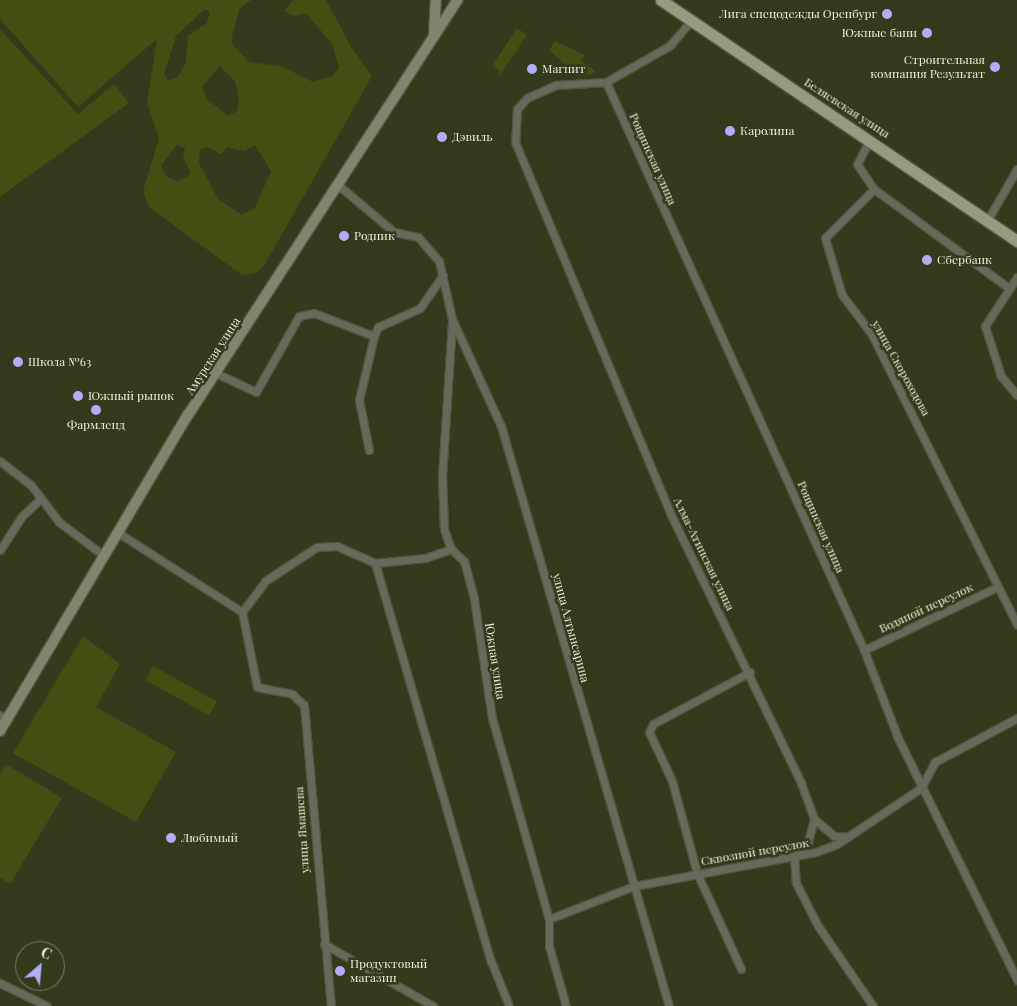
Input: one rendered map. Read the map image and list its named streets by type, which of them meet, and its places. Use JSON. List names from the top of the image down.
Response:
{
  "streets": {
    "main road": ["Беляевская улица"],
    "street": [
      "Рощинская улица",
      "Амурская улица",
      "улица Скороходова",
      "Алма-Атинская улица",
      "Водяной переулок",
      "улица Алтынсарина",
      "Южная улица",
      "улица Ямашева",
      "Сквозной переулок"
    ]
  },
  "crossings": [
    ["Рощинская улица", "Алма-Атинская улица"],
    ["Рощинская улица", "Водяной переулок"],
    ["Рощинская улица", "Сквозной переулок"],
    ["Амурская улица", "улица Алтынсарина"],
    ["улица Скороходова", "Водяной переулок"],
    ["улица Алтынсарина", "Южная улица"],
    ["улица Алтынсарина", "Сквозной переулок"],
    ["Южная улица", "Сквозной переулок"]
  ],
  "places": [
    "Лига спецодежды Оренбург",
    "Южные бани",
    "Строительная компания Результат",
    "Магнит",
    "Каролина",
    "Дэвиль",
    "Родник",
    "Сбербанк",
    "Школа №63",
    "Южный рынок",
    "Фармленд",
    "Любимый",
    "Продуктовый магазин"
  ],
  "north": "top right"
}
